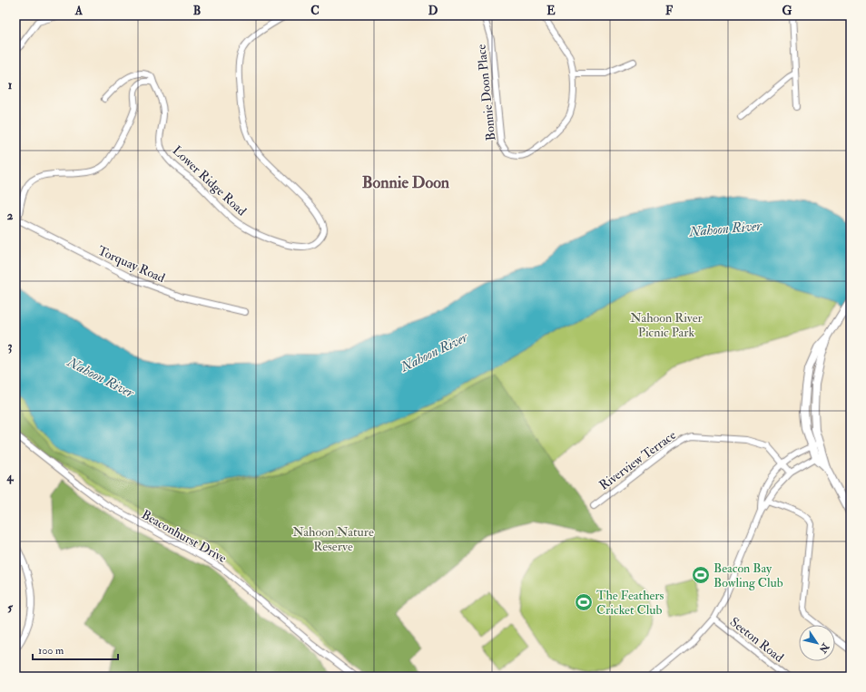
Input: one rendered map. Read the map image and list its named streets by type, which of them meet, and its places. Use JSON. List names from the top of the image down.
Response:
{
  "streets": {
    "street": [
      "Bonnie Doon Place",
      "Lower Ridge Road",
      "Torquay Road",
      "Riverview Terrace",
      "Beaconhurst Drive",
      "Seeton Road"
    ]
  },
  "districts": ["Bonnie Doon"],
  "water": ["Nahoon River"],
  "parks": ["Nahoon River Picnic Park", "Nahoon Nature Reserve"],
  "places": {
    "sports": ["Beacon Bay Bowling Club", "The Feathers Cricket Club"]
  },
  "scale_bar": "100 m",
  "north": "bottom right",
  "grid": {
    "columns": [
      "A",
      "B",
      "C",
      "D",
      "E",
      "F",
      "G"
    ],
    "rows": [
      "1",
      "2",
      "3",
      "4",
      "5"
    ]
  }
}
